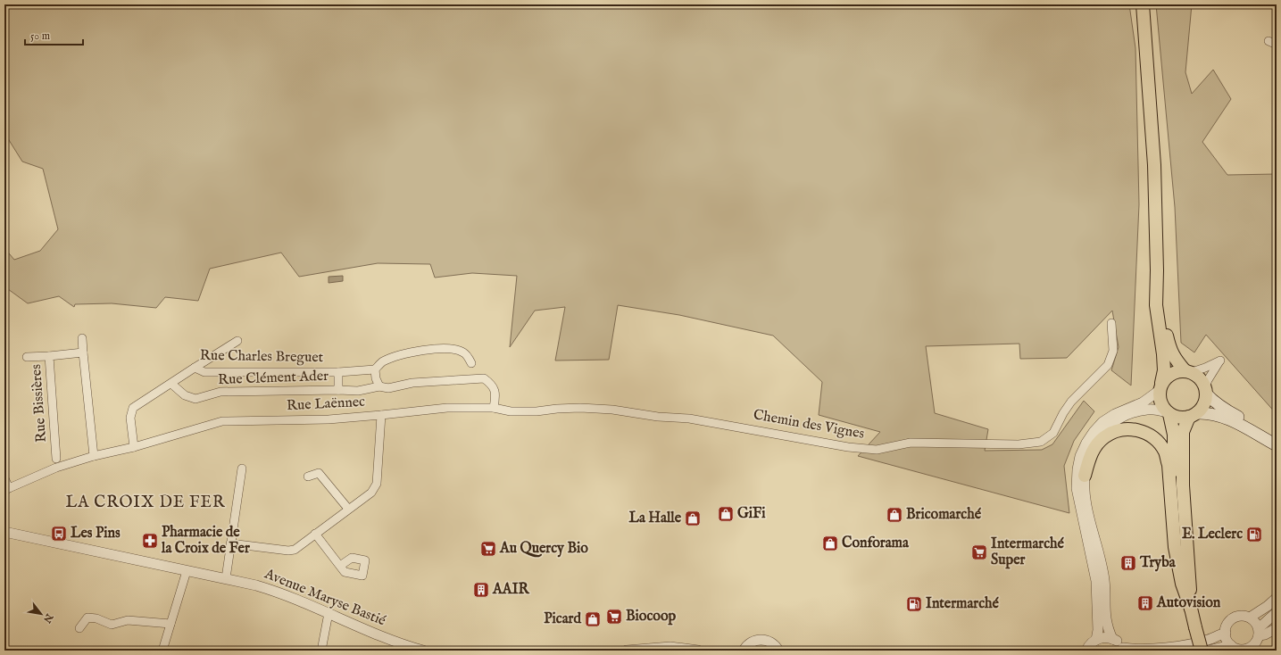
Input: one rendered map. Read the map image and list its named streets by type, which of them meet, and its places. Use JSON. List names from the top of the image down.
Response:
{
  "streets": {
    "street": [
      "Rue Charles Breguet",
      "Rue Clément Ader",
      "Rue Bissières",
      "Rue Laënnec",
      "Chemin des Vignes",
      "Avenue Maryse Bastié"
    ]
  },
  "crossings": [
    ["Rue Charles Breguet", "Rue Clément Ader"],
    ["Rue Charles Breguet", "Rue Laënnec"],
    ["Rue Clément Ader", "Rue Laënnec"],
    ["Rue Laënnec", "Chemin des Vignes"]
  ],
  "districts": ["LA CROIX DE FER"],
  "places": {
    "shop": [
      "GiFi",
      "Bricomarché",
      "La Halle",
      "Conforama",
      "Picard"
    ],
    "bus stop": ["Les Pins"],
    "fuel station": ["E. Leclerc", "Intermarché"],
    "pharmacy": ["Pharmacie de la Croix de Fer"],
    "supermarket": ["Au Quercy Bio", "Intermarché Super", "Biocoop"],
    "building": ["Tryba", "AAIR", "Autovision"]
  },
  "scale_bar": "50 m",
  "north": "bottom right"
}
